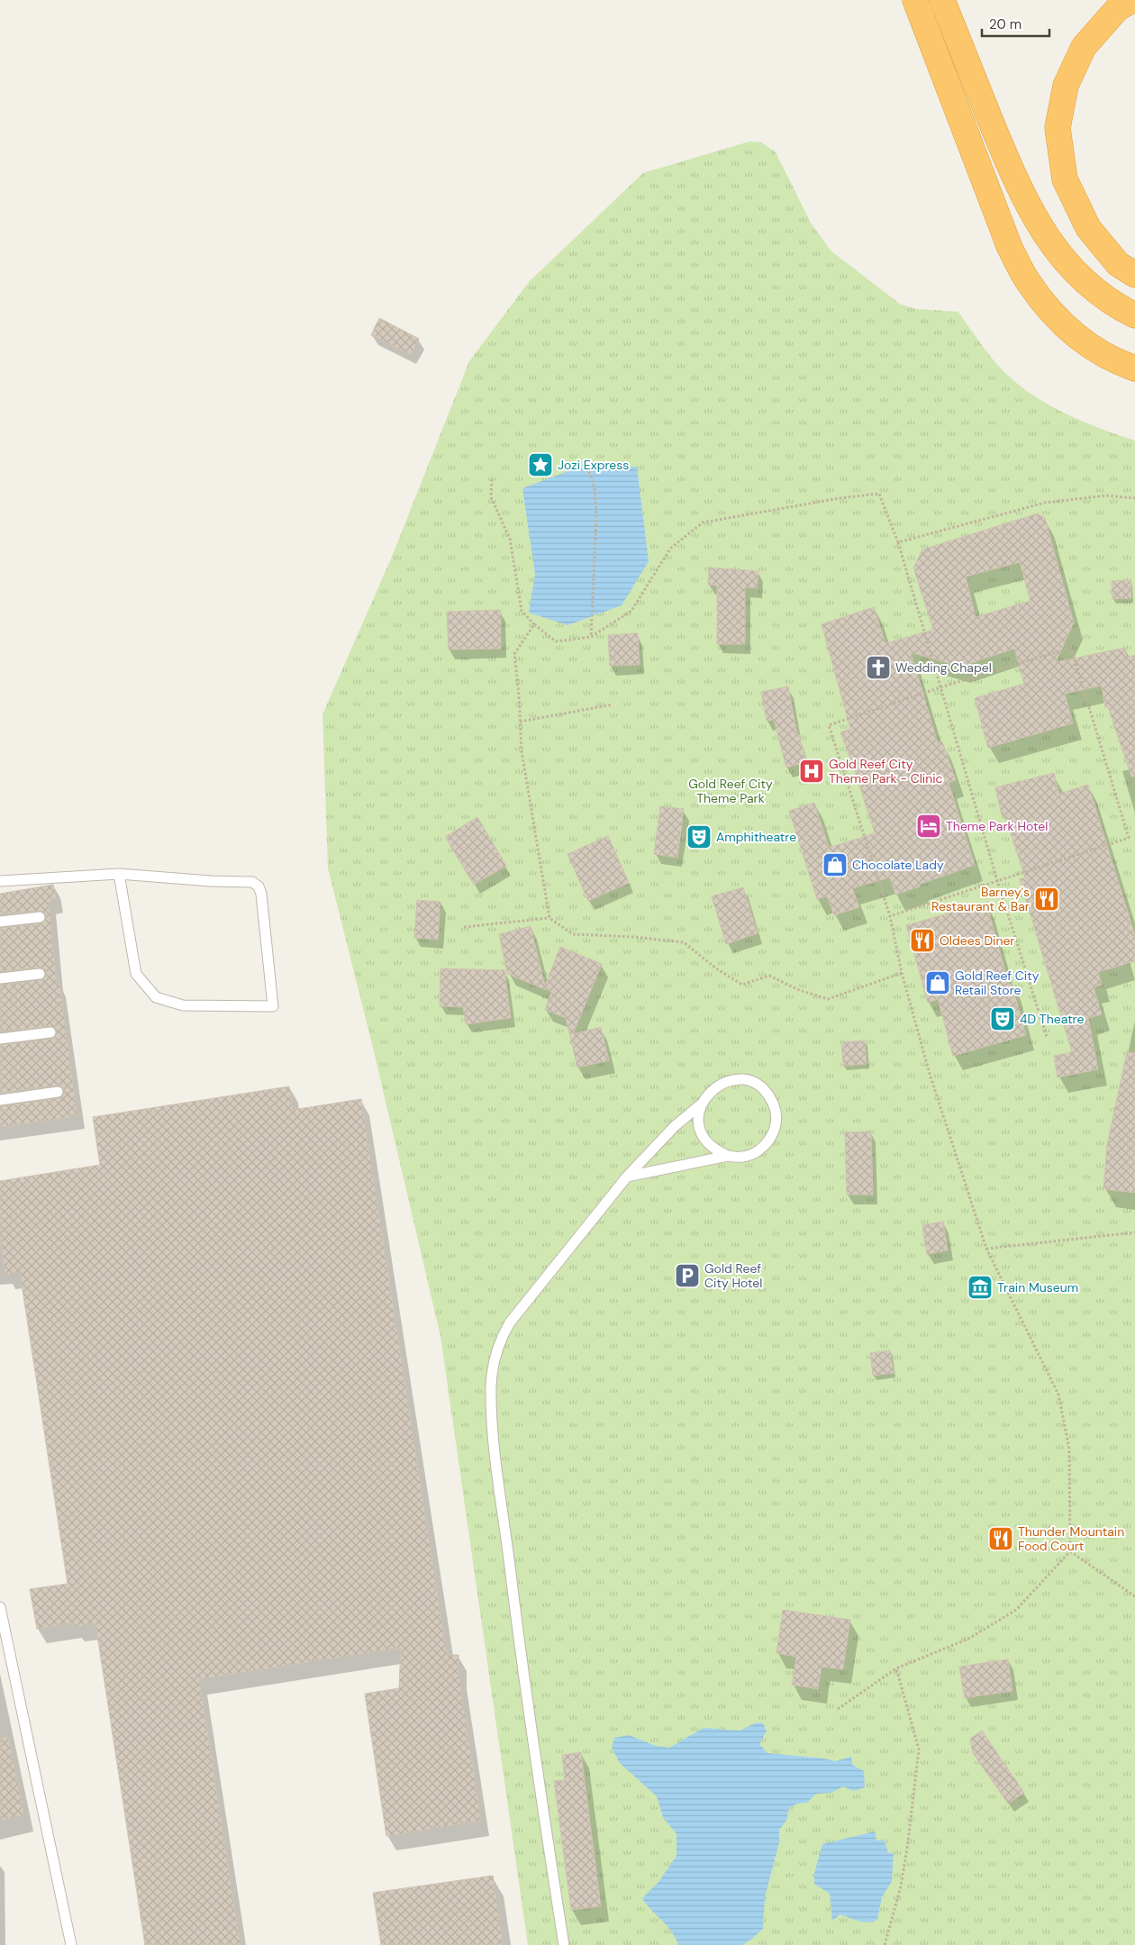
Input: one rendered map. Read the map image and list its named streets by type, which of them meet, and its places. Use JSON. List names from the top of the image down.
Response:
{
  "parks": ["Gold Reef City Theme Park"],
  "places": {
    "place": ["Jozi Express"],
    "church": ["Wedding Chapel"],
    "hospital": ["Gold Reef City Theme Park - Clinic"],
    "hotel": ["Theme Park Hotel"],
    "theatre": ["Amphitheatre", "4D Theatre"],
    "shop": ["Chocolate Lady", "Gold Reef City Retail Store"],
    "restaurant": ["Barney's Restaurant & Bar", "Oldees Diner", "Thunder Mountain Food Court"],
    "parking": ["Gold Reef City Hotel"],
    "museum": ["Train Museum"]
  },
  "scale_bar": "20 m"
}
